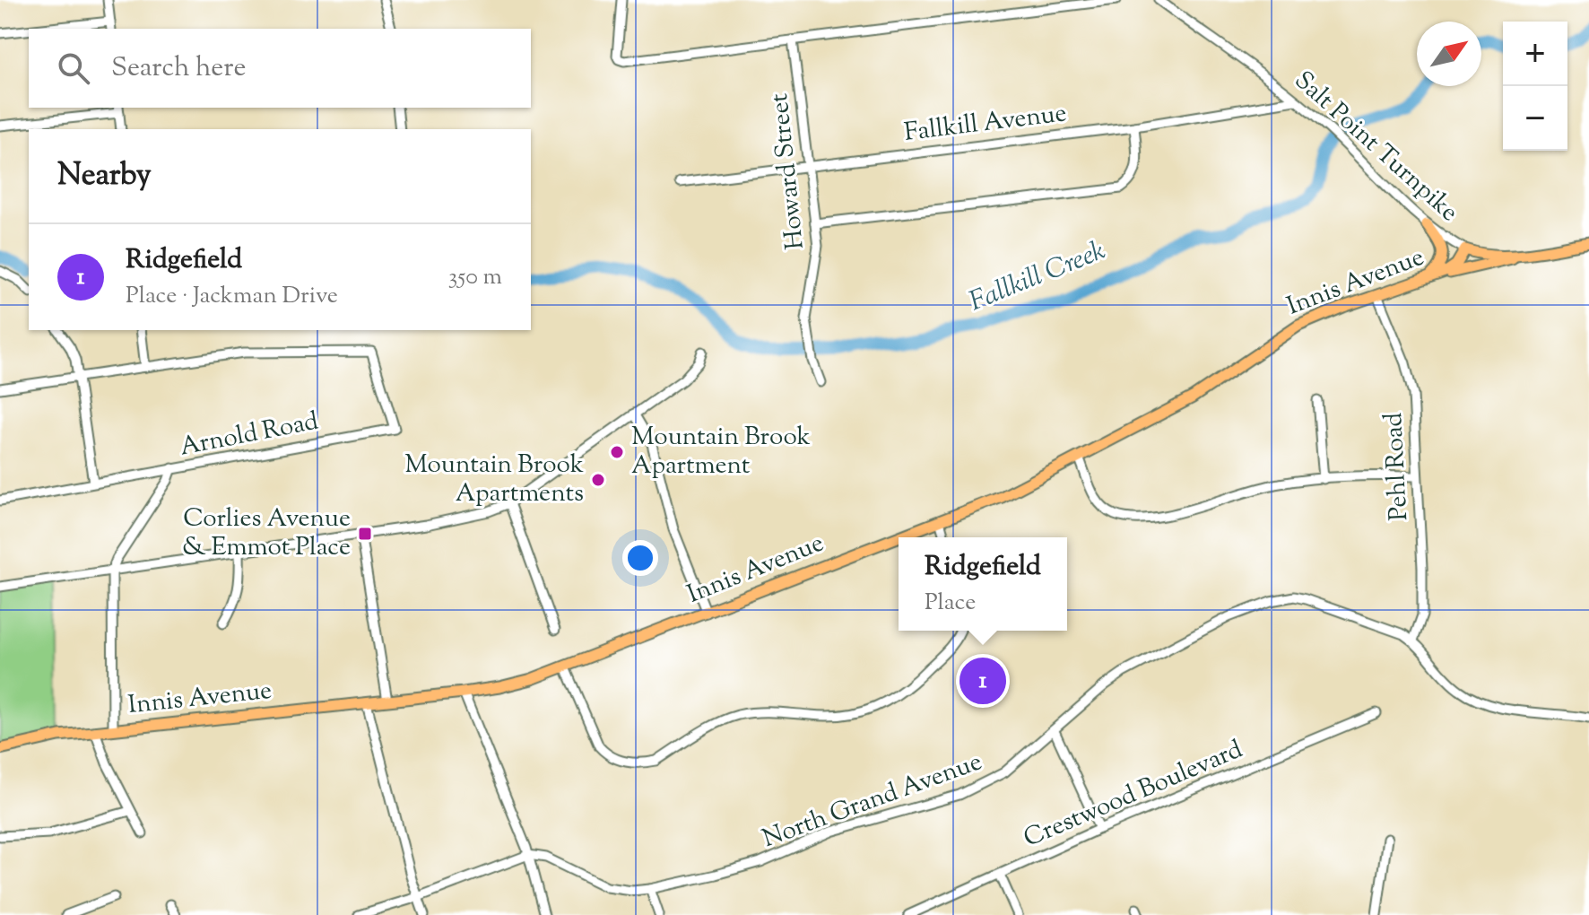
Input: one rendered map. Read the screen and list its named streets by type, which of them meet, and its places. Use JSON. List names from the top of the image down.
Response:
{
  "streets": {
    "main road": ["Salt Point Turnpike", "Innis Avenue"],
    "street": [
      "Fallkill Avenue",
      "Howard Street",
      "Arnold Road",
      "Pehl Road",
      "Crestwood Boulevard",
      "North Grand Avenue"
    ]
  },
  "crossings": [
    ["Fallkill Avenue", "Salt Point Turnpike"],
    ["Fallkill Avenue", "Howard Street"],
    ["Salt Point Turnpike", "Innis Avenue"],
    ["Innis Avenue", "Arnold Road"],
    ["Innis Avenue", "Pehl Road"],
    ["Pehl Road", "North Grand Avenue"]
  ],
  "water": ["Fallkill Creek"],
  "places": {
    "other": ["Mountain Brook Apartment", "Mountain Brook Apartments"],
    "transit": ["Corlies Avenue & Emmot Place"]
  },
  "north": "top right",
  "page": {
    "map_buttons": ["+", "−"],
    "search": "Search here",
    "heading": "Nearby",
    "list": [
      {
        "mark": "1",
        "name": "Ridgefield",
        "note": "Place · Jackman Drive",
        "value": "350 m"
      }
    ],
    "popup": ["Ridgefield", "Place"],
    "pins": "1"
  }
}
